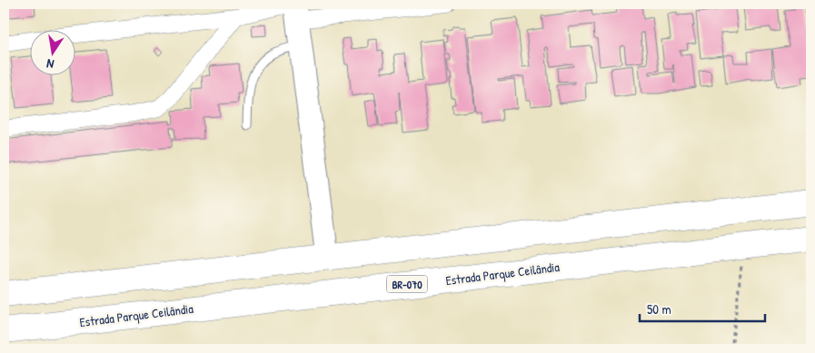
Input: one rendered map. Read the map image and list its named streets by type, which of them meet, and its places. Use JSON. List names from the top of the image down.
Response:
{
  "streets": {
    "highway": ["Estrada Parque Ceilândia", "BR-070"]
  },
  "scale_bar": "50 m",
  "north": "bottom"
}
